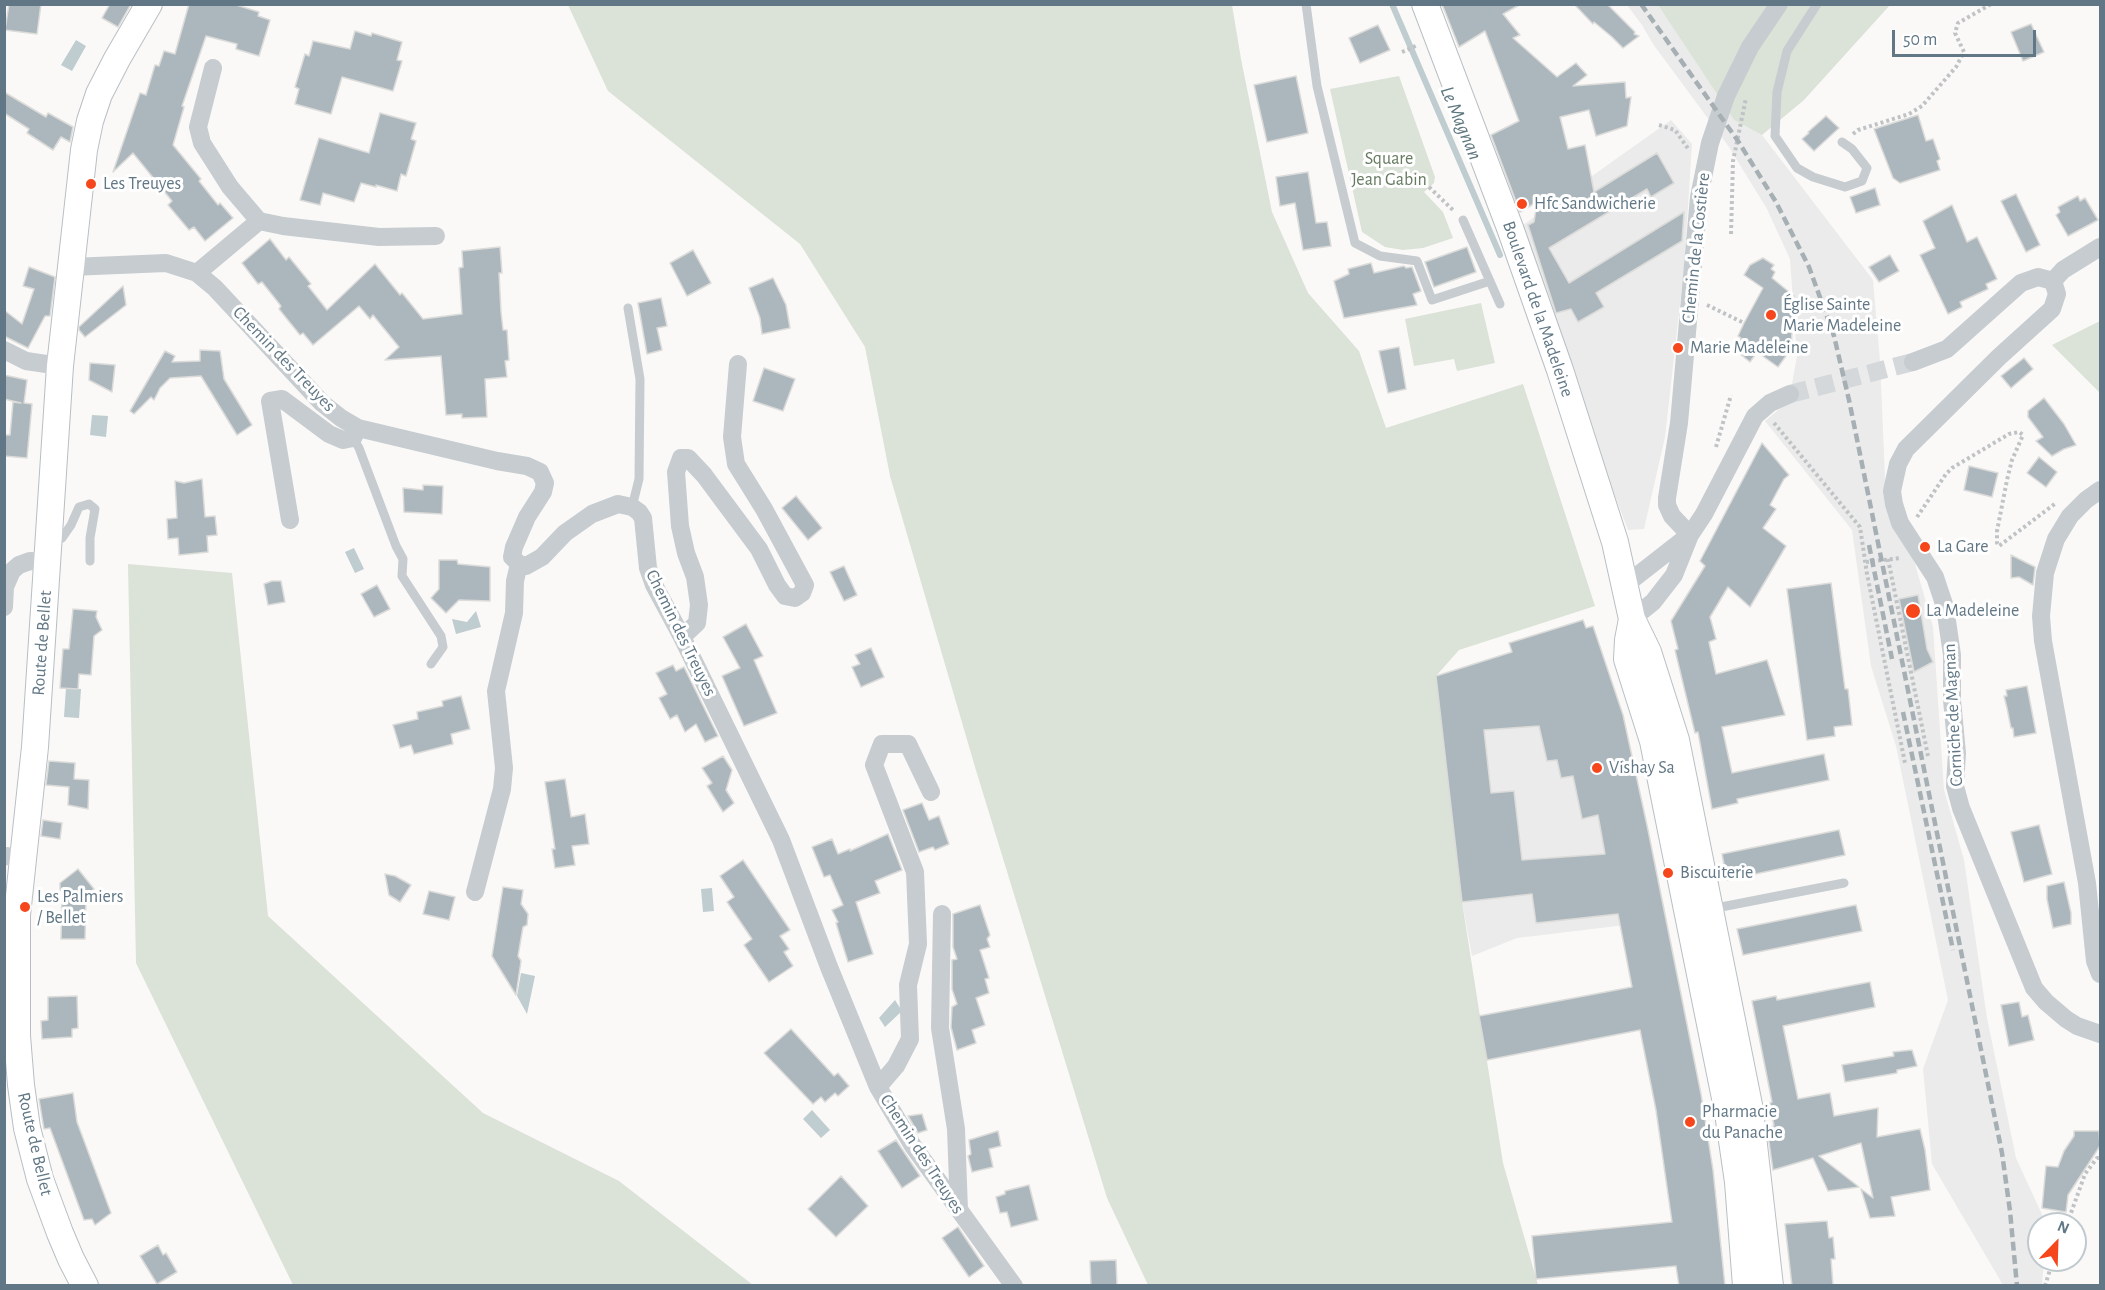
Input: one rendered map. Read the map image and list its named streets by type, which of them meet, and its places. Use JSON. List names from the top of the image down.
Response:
{
  "streets": {
    "street": [
      "Chemin de la Costière",
      "Boulevard de la Madeleine",
      "Chemin des Treuyes",
      "Route de Bellet",
      "Corniche de Magnan"
    ]
  },
  "crossings": [
    ["Chemin des Treuyes", "Route de Bellet"]
  ],
  "water": ["Le Magnan"],
  "parks": ["Square Jean Gabin"],
  "places": [
    "Les Treuyes",
    "Hfc Sandwicherie",
    "Église Sainte Marie Madeleine",
    "Marie Madeleine",
    "La Gare",
    "La Madeleine",
    "Vishay Sa",
    "Biscuiterie",
    "Les Palmiers / Bellet",
    "Pharmacie du Panache"
  ],
  "scale_bar": "50 m",
  "north": "top right"
}
